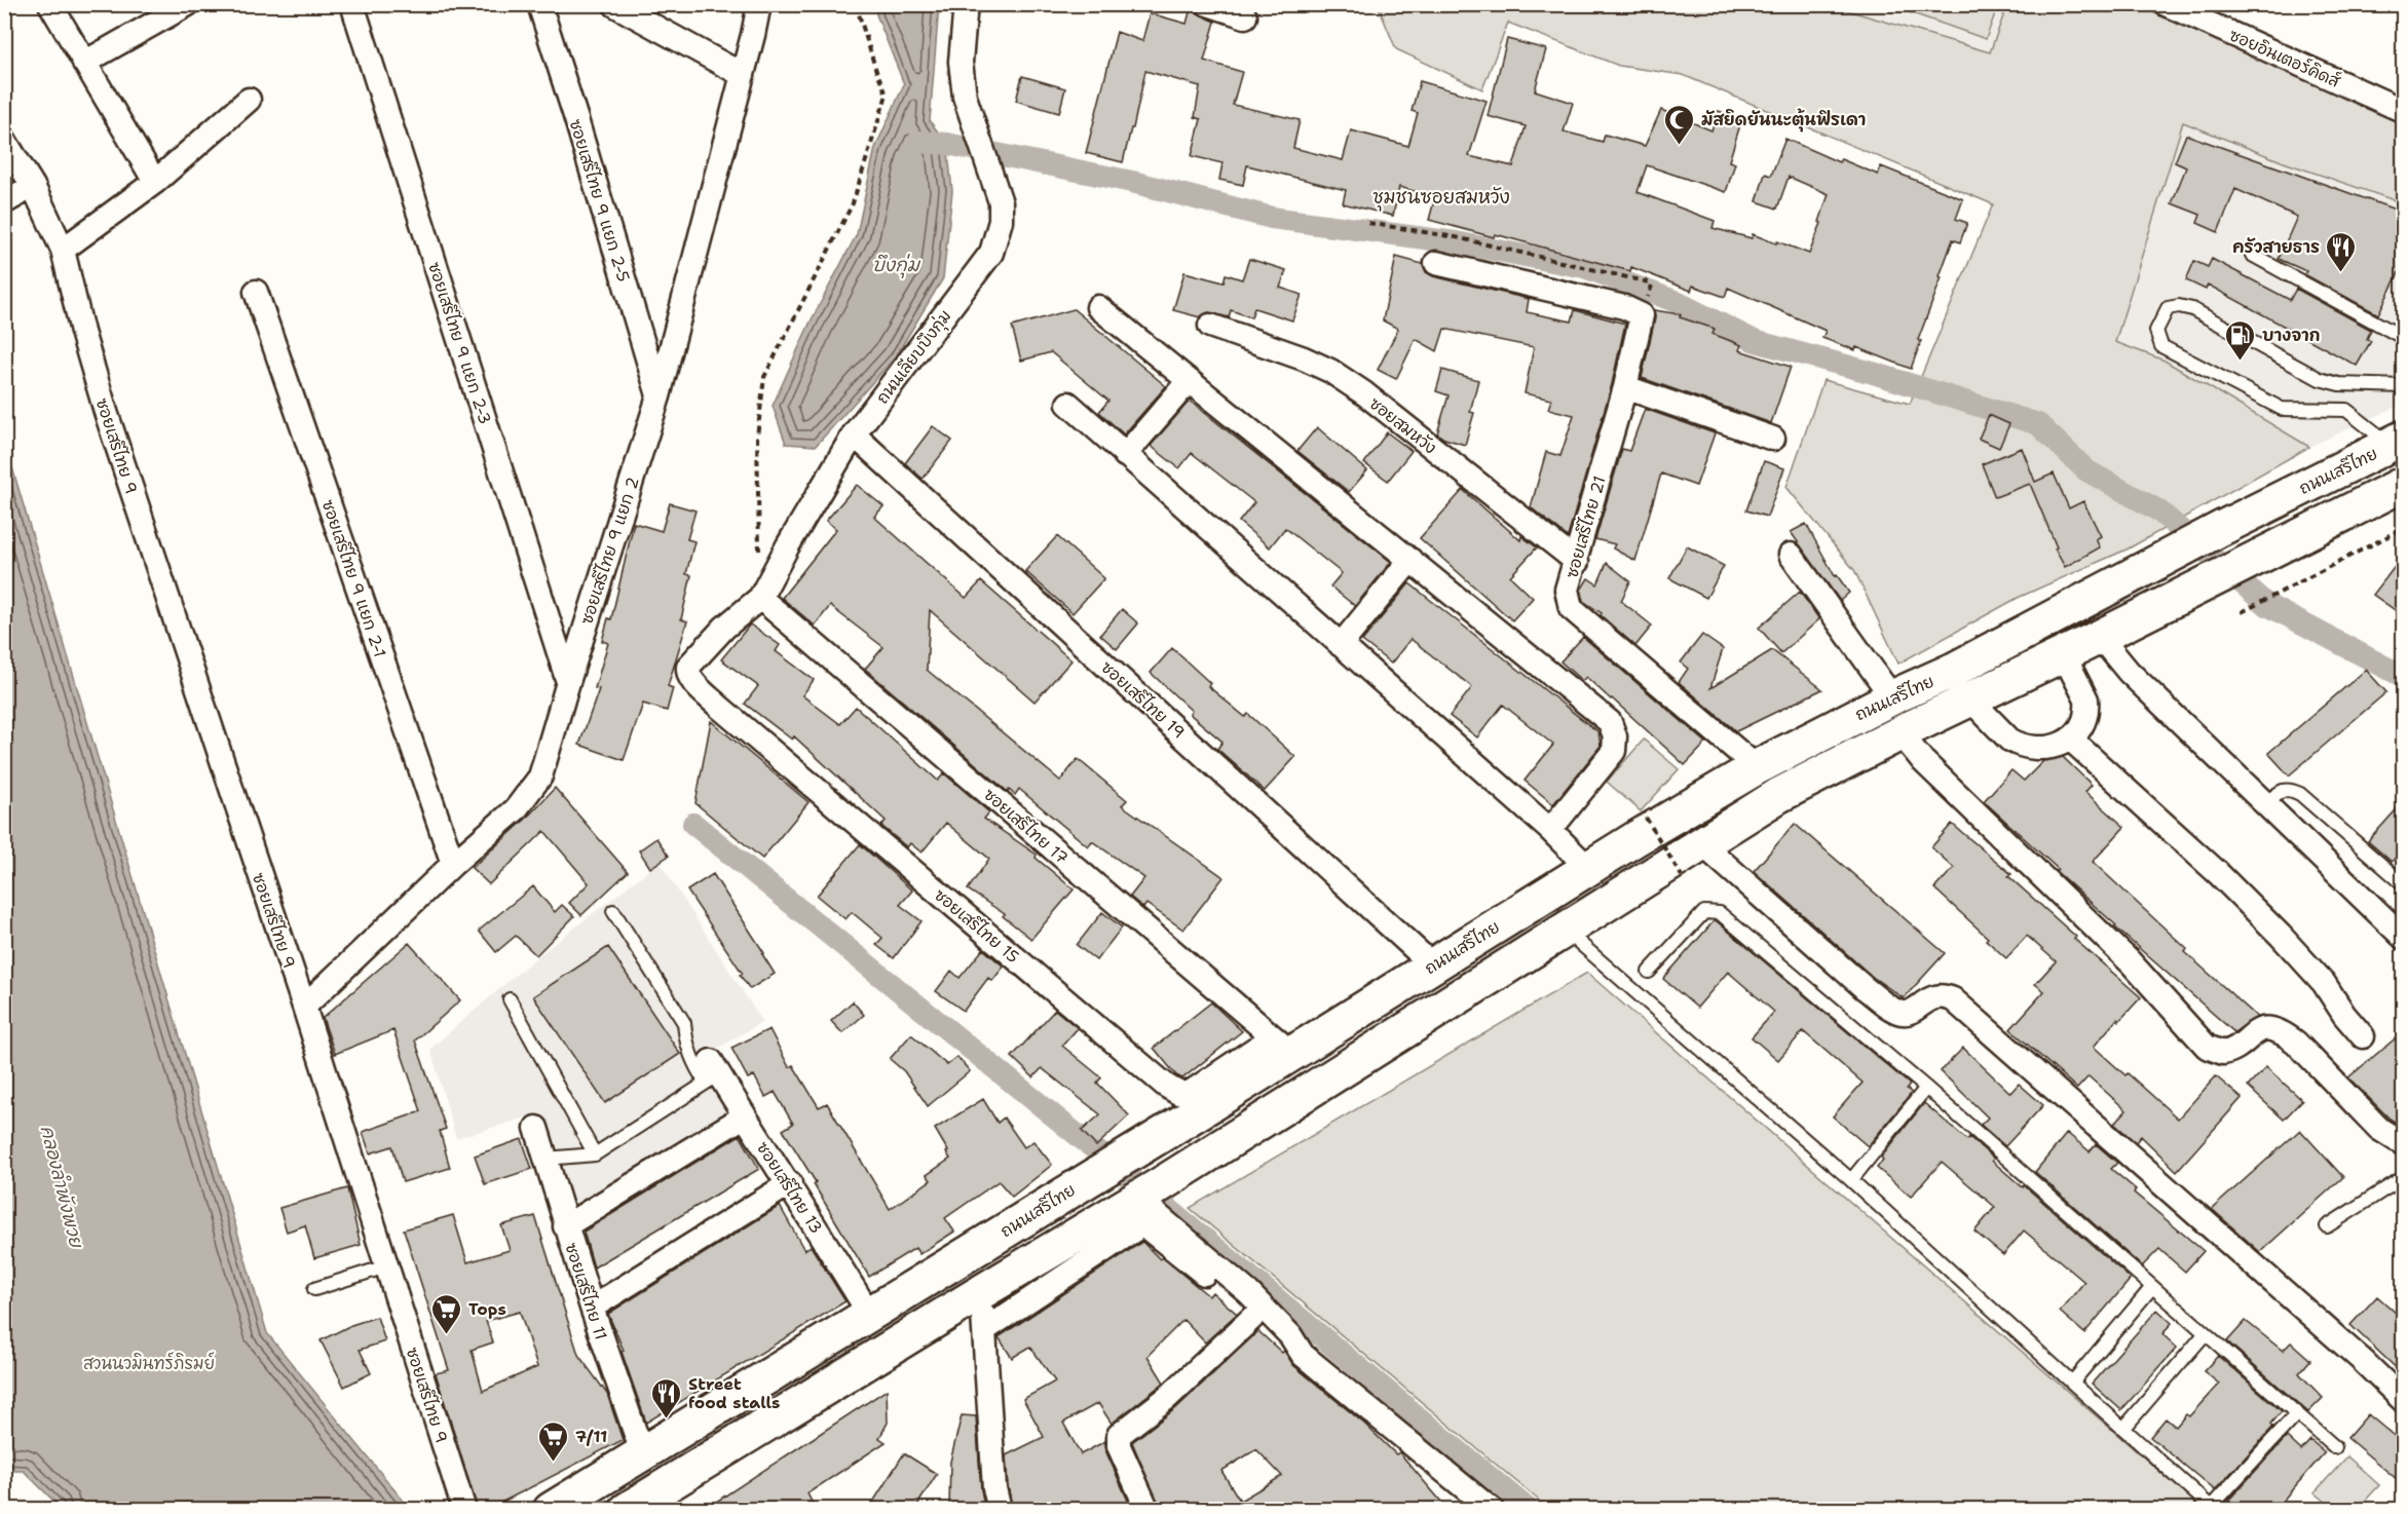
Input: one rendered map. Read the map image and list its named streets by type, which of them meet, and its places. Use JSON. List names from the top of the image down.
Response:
{
  "streets": {
    "main road": ["ถนนเสรีไทย"],
    "street": [
      "ซอยอินเตอร์คิดส์",
      "ซอยเสรีไทย 9 แยก 2-5",
      "ซอยเสรีไทย 9 แยก 2-3",
      "ถนนเลียบบึงกุ่ม",
      "ซอยสมหวัง",
      "ซอยเสรีไทย 9",
      "ซอยเสรีไทย 21",
      "ซอยเสรีไทย 9 แยก 2",
      "ซอยเสรีไทย 9 แยก 2-1",
      "ซอยเสรีไทย 19",
      "ซอยเสรีไทย 17",
      "ซอยเสรีไทย 15",
      "ซอยเสรีไทย 13",
      "ซอยเสรีไทย 11"
    ]
  },
  "crossings": [
    ["ซอยเสรีไทย 9 แยก 2-5", "ซอยเสรีไทย 9 แยก 2"],
    ["ซอยเสรีไทย 9 แยก 2-3", "ซอยเสรีไทย 9 แยก 2"],
    ["ถนนเลียบบึงกุ่ม", "ซอยเสรีไทย 19"],
    ["ถนนเลียบบึงกุ่ม", "ซอยเสรีไทย 17"],
    ["ถนนเลียบบึงกุ่ม", "ซอยเสรีไทย 15"],
    ["ซอยสมหวัง", "ซอยเสรีไทย 21"],
    ["ซอยเสรีไทย 9", "ซอยเสรีไทย 9 แยก 2"],
    ["ถนนเสรีไทย", "ซอยเสรีไทย 21"],
    ["ถนนเสรีไทย", "ซอยเสรีไทย 19"],
    ["ถนนเสรีไทย", "ซอยเสรีไทย 17"],
    ["ถนนเสรีไทย", "ซอยเสรีไทย 15"],
    ["ถนนเสรีไทย", "ซอยเสรีไทย 13"],
    ["ถนนเสรีไทย", "ซอยเสรีไทย 11"],
    ["ซอยเสรีไทย 9 แยก 2", "ซอยเสรีไทย 9 แยก 2-1"],
    ["ซอยเสรีไทย 17", "ซอยเสรีไทย 15"]
  ],
  "districts": ["ชุมชนซอยสมหวัง"],
  "water": ["บึงกุ่ม", "คลองลำพังพวย"],
  "parks": ["สวนนวมินทร์ภิรมย์"],
  "places": {
    "mosque": ["มัสยิดยันนะตุ้นฟิรเดา"],
    "restaurant": ["ครัวสายธาร", "Street food stalls"],
    "fuel station": ["บางจาก"],
    "supermarket": ["Tops", "7/11"]
  }
}
